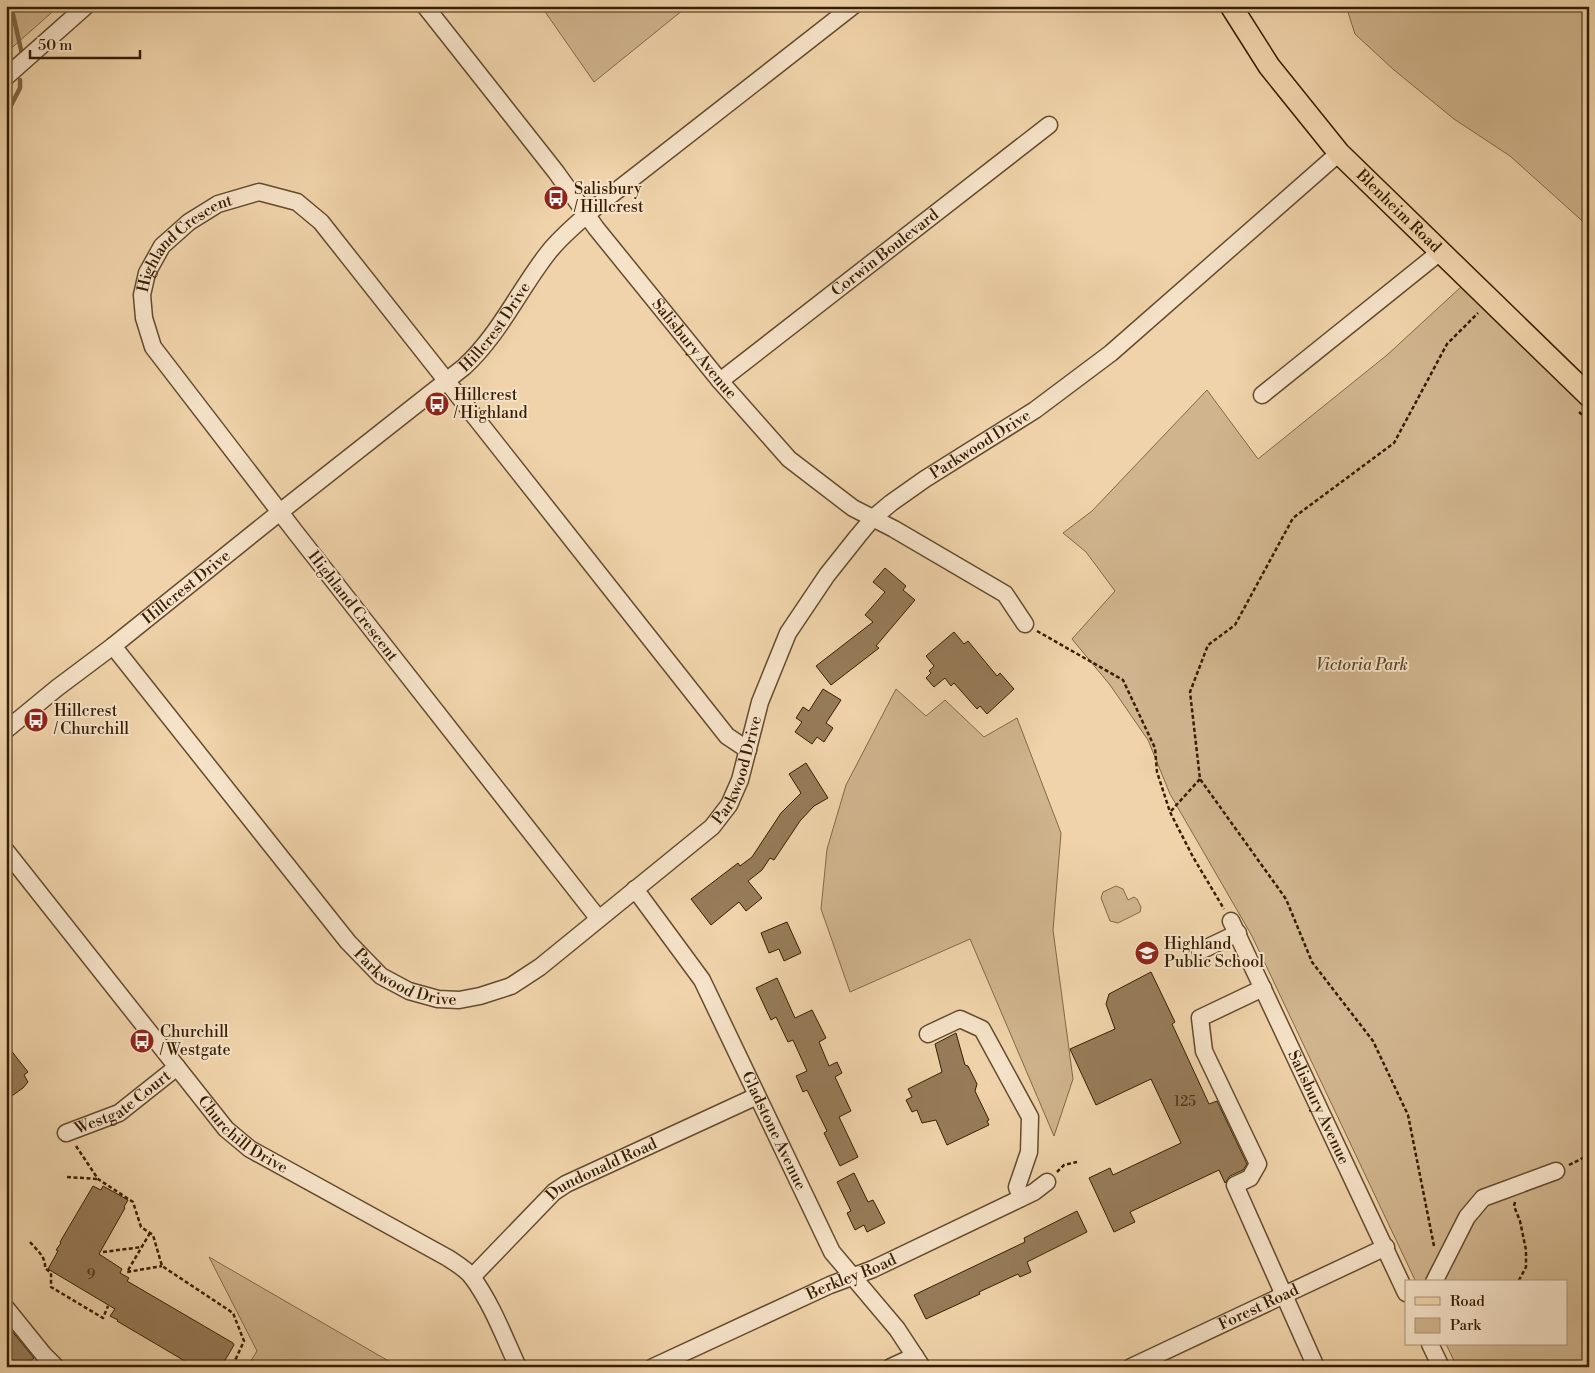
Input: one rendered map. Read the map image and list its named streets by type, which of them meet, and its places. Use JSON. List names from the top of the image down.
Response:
{
  "streets": {
    "main road": ["Blenheim Road"],
    "street": [
      "Highland Crescent",
      "Corwin Boulevard",
      "Hillcrest Drive",
      "Salisbury Avenue",
      "Parkwood Drive",
      "Westgate Court",
      "Gladstone Avenue",
      "Churchill Drive",
      "Dundonald Road",
      "Berkley Road",
      "Forest Road"
    ]
  },
  "crossings": [
    ["Blenheim Road", "Parkwood Drive"],
    ["Highland Crescent", "Hillcrest Drive"],
    ["Highland Crescent", "Parkwood Drive"],
    ["Corwin Boulevard", "Salisbury Avenue"],
    ["Hillcrest Drive", "Salisbury Avenue"],
    ["Hillcrest Drive", "Parkwood Drive"],
    ["Salisbury Avenue", "Parkwood Drive"],
    ["Salisbury Avenue", "Forest Road"],
    ["Parkwood Drive", "Gladstone Avenue"],
    ["Westgate Court", "Churchill Drive"],
    ["Gladstone Avenue", "Dundonald Road"],
    ["Gladstone Avenue", "Berkley Road"],
    ["Churchill Drive", "Dundonald Road"]
  ],
  "parks": ["Victoria Park"],
  "places": {
    "bus stop": [
      "Salisbury / Hillcrest",
      "Hillcrest / Highland",
      "Hillcrest / Churchill",
      "Churchill / Westgate"
    ],
    "school or university": ["Highland Public School"]
  },
  "house_numbers": ["125", "9"],
  "legend": ["Road", "Park"],
  "scale_bar": "50 m"
}
